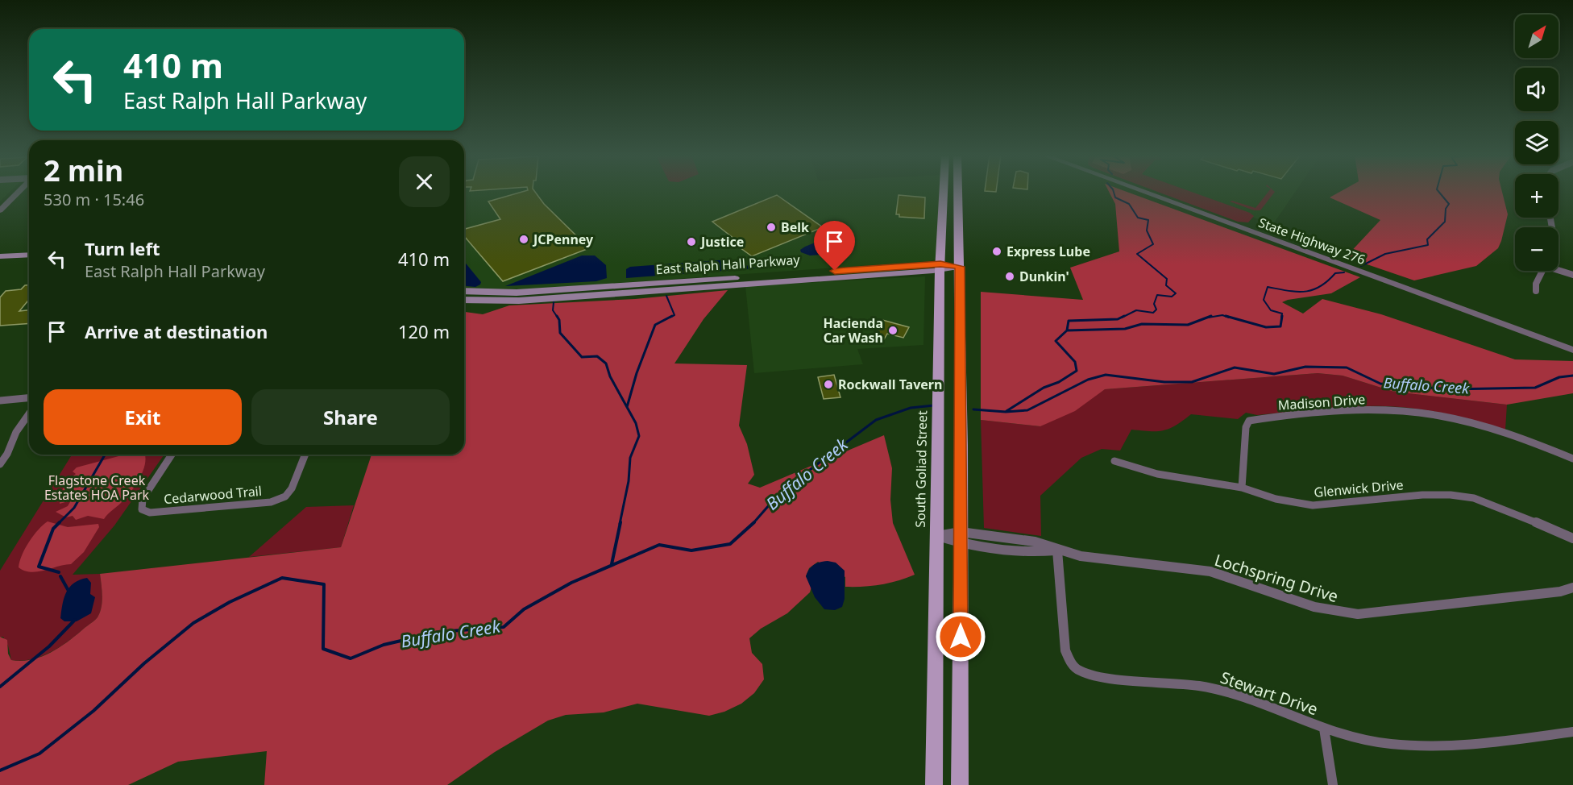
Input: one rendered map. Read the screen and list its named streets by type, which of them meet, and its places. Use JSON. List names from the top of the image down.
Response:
{
  "streets": {
    "main road": ["East Ralph Hall Parkway", "South Goliad Street"],
    "street": [
      "State Highway 276",
      "Madison Drive",
      "Glenwick Drive",
      "Cedarwood Trail",
      "Lochspring Drive",
      "Stewart Drive"
    ]
  },
  "crossings": [
    ["East Ralph Hall Parkway", "South Goliad Street"],
    ["Madison Drive", "Glenwick Drive"],
    ["South Goliad Street", "Lochspring Drive"],
    ["Lochspring Drive", "Stewart Drive"]
  ],
  "water": ["Buffalo Creek"],
  "parks": ["Flagstone Creek Estates HOA Park"],
  "places": [
    "Belk",
    "JCPenney",
    "Justice",
    "Express Lube",
    "Dunkin'",
    "Hacienda Car Wash",
    "Rockwall Tavern"
  ],
  "north": "top right",
  "page": {
    "map_buttons": ["+", "−"],
    "turn": ["410 m", "East Ralph Hall Parkway"],
    "heading": ["2 min", "530 m · 15:46"],
    "list": [
      {
        "name": "Turn left",
        "note": "East Ralph Hall Parkway",
        "value": "410 m"
      },
      {
        "name": "Arrive at destination",
        "value": "120 m"
      }
    ],
    "buttons": ["Exit", "Share"]
  }
}
